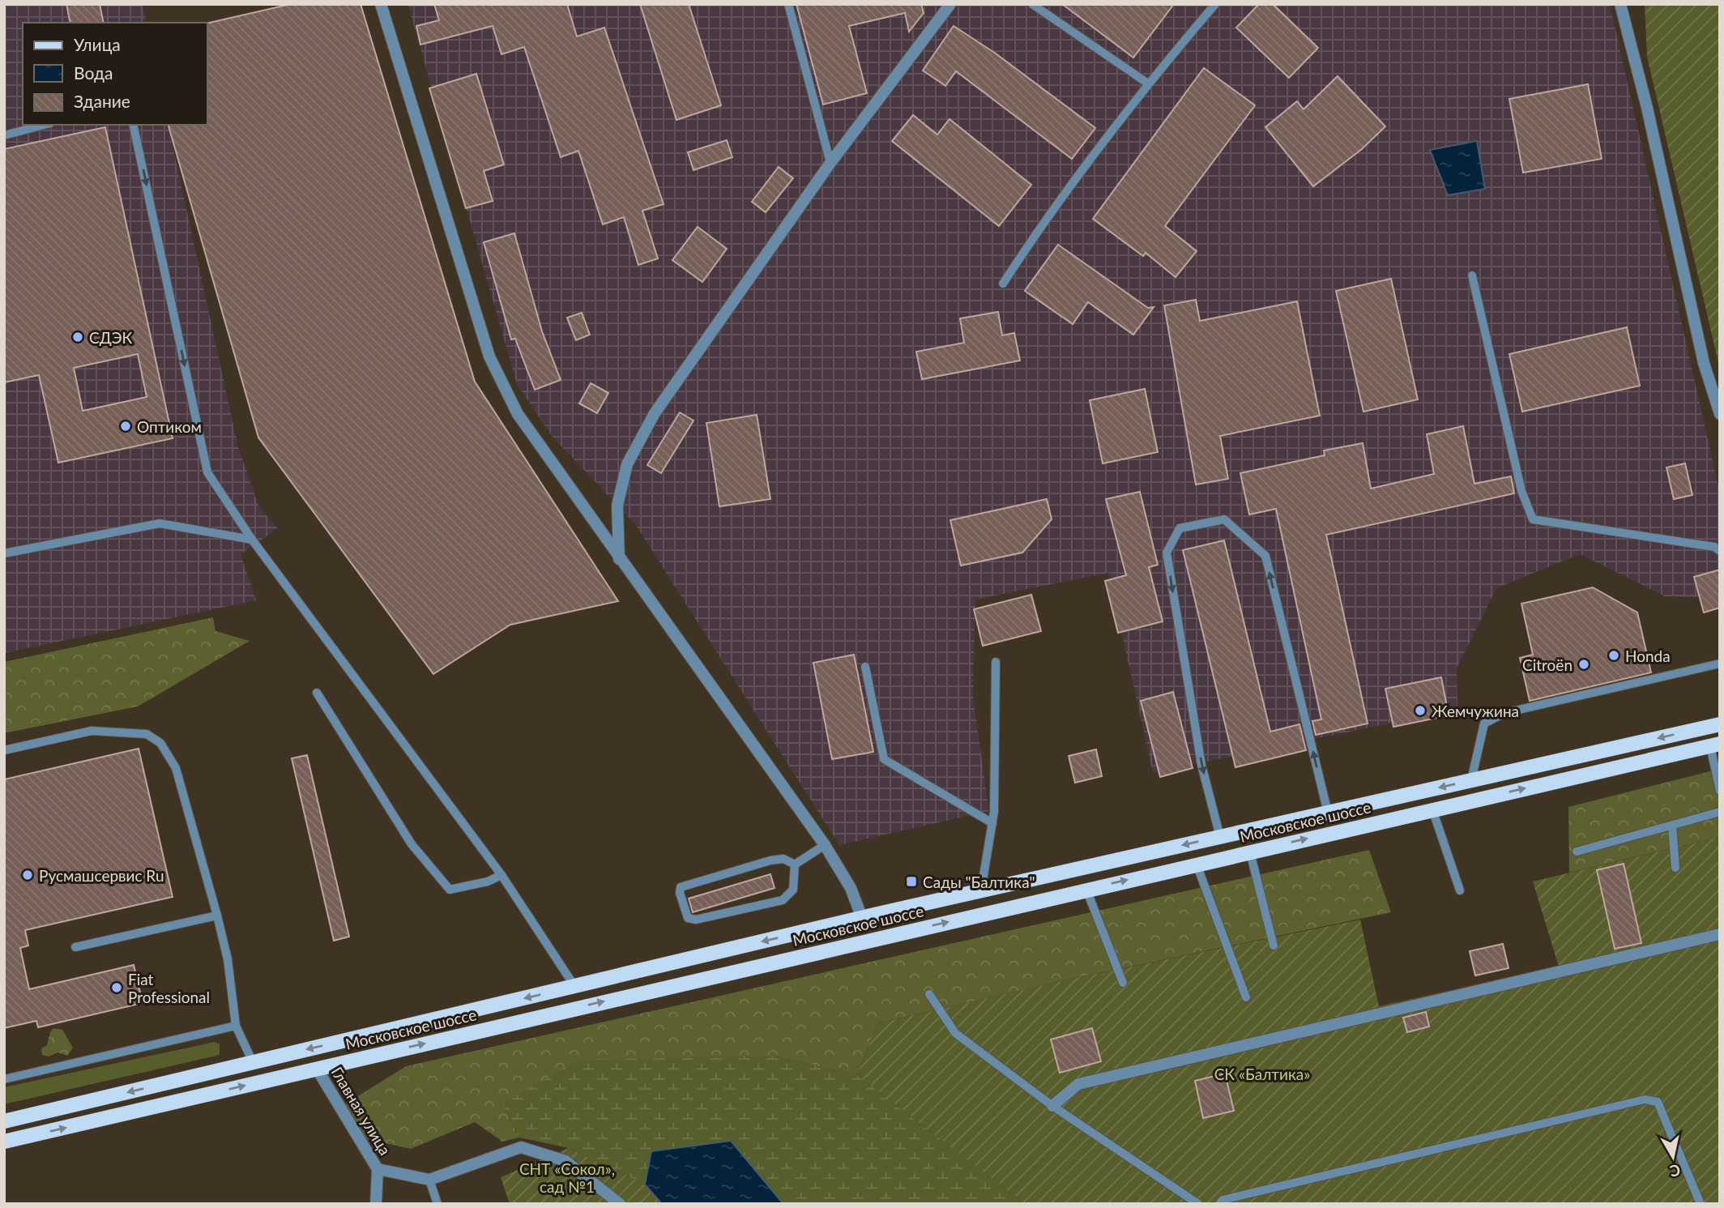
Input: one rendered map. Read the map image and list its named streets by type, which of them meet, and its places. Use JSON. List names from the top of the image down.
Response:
{
  "streets": {
    "main road": ["Московское шоссе"],
    "street": ["Главная улица"]
  },
  "crossings": [
    ["Московское шоссе", "Главная улица"]
  ],
  "parks": ["СК «Балтика»", "СНТ «Сокол», сад №1"],
  "places": {
    "other": [
      "СДЭК",
      "Оптиком",
      "Honda",
      "Citroën",
      "Жемчужина",
      "Русмашсервис Ru",
      "Fiat Professional"
    ],
    "transit": ["Сады \"Балтика\""]
  },
  "legend": ["Улица", "Вода", "Здание"],
  "north": "bottom"
}
